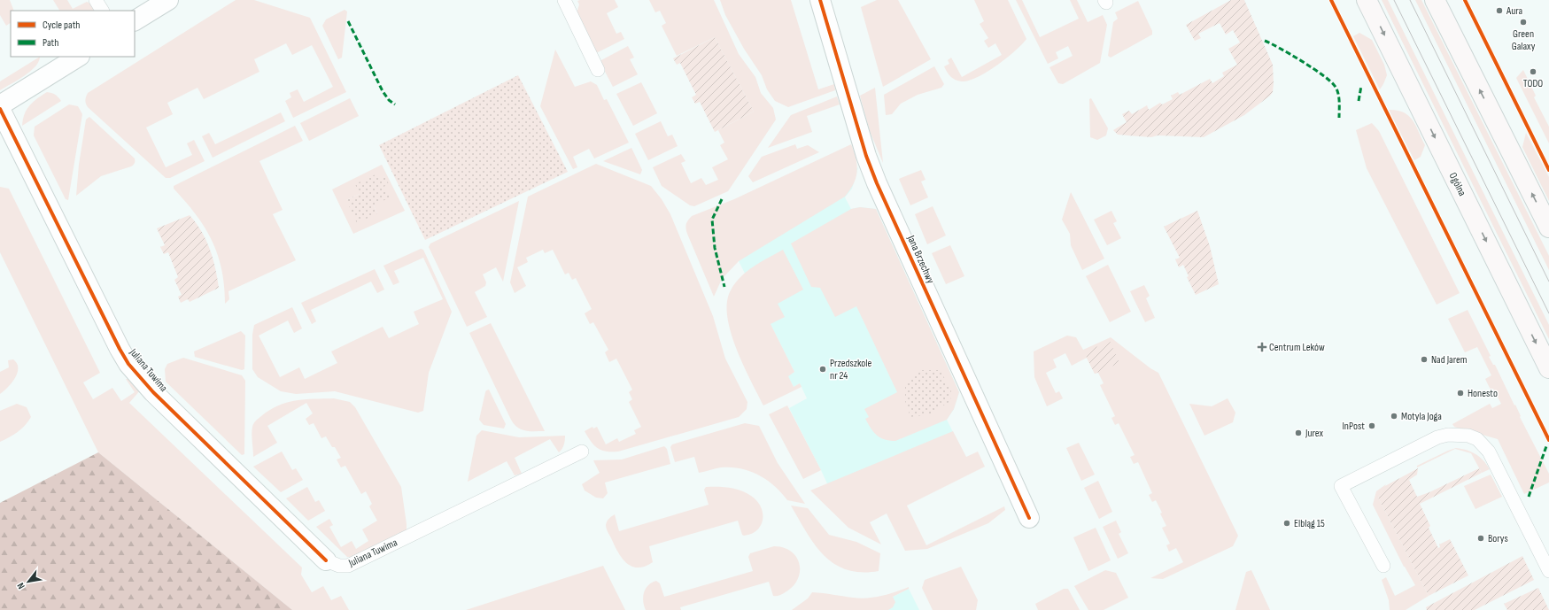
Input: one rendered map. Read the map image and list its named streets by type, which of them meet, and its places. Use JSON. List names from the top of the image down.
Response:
{
  "streets": {
    "street": ["Ogólna", "Jana Brzechwy", "Juliana Tuwima"]
  },
  "places": {
    "other": [
      "Aura",
      "Green Galaxy",
      "TODO",
      "Nad Jarem",
      "Przedszkole nr 24",
      "Honesto",
      "Motyla Joga",
      "InPost",
      "Jurex",
      "Elbląg 15",
      "Borys"
    ],
    "health": ["Centrum Leków"]
  },
  "legend": ["Cycle path", "Path"],
  "north": "bottom left"
}
